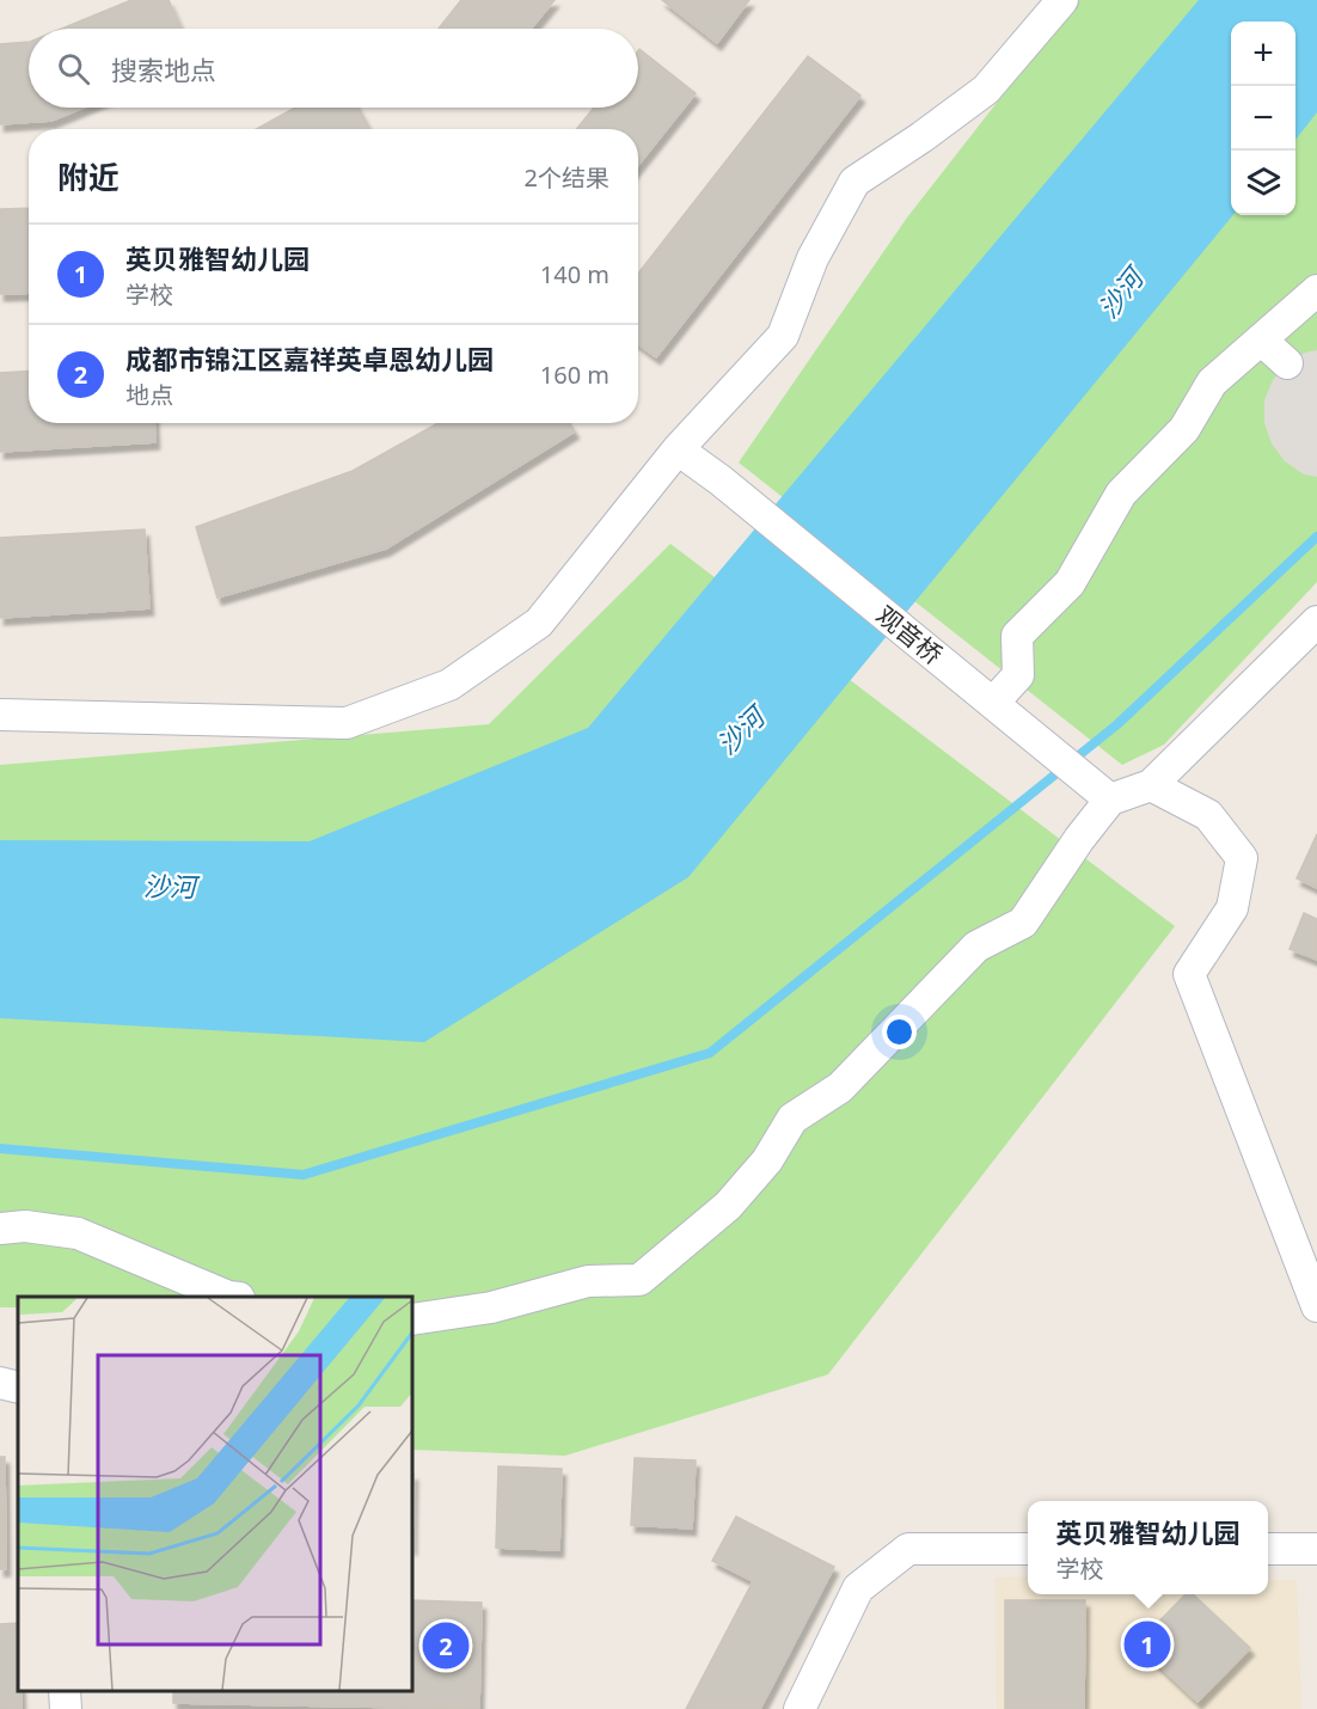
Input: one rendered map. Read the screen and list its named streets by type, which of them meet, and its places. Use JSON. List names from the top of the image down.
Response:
{
  "streets": {
    "street": ["观音桥"]
  },
  "water": ["沙河"],
  "page": {
    "map_buttons": ["+", "−"],
    "search": "搜索地点",
    "heading": ["附近", "2个结果"],
    "list": [
      {
        "mark": "1",
        "name": "英贝雅智幼儿园",
        "note": "学校",
        "value": "140 m"
      },
      {
        "mark": "2",
        "name": "成都市锦江区嘉祥英卓恩幼儿园",
        "note": "地点",
        "value": "160 m"
      }
    ],
    "popup": ["英贝雅智幼儿园", "学校"],
    "pins": ["1", "2"]
  }
}
